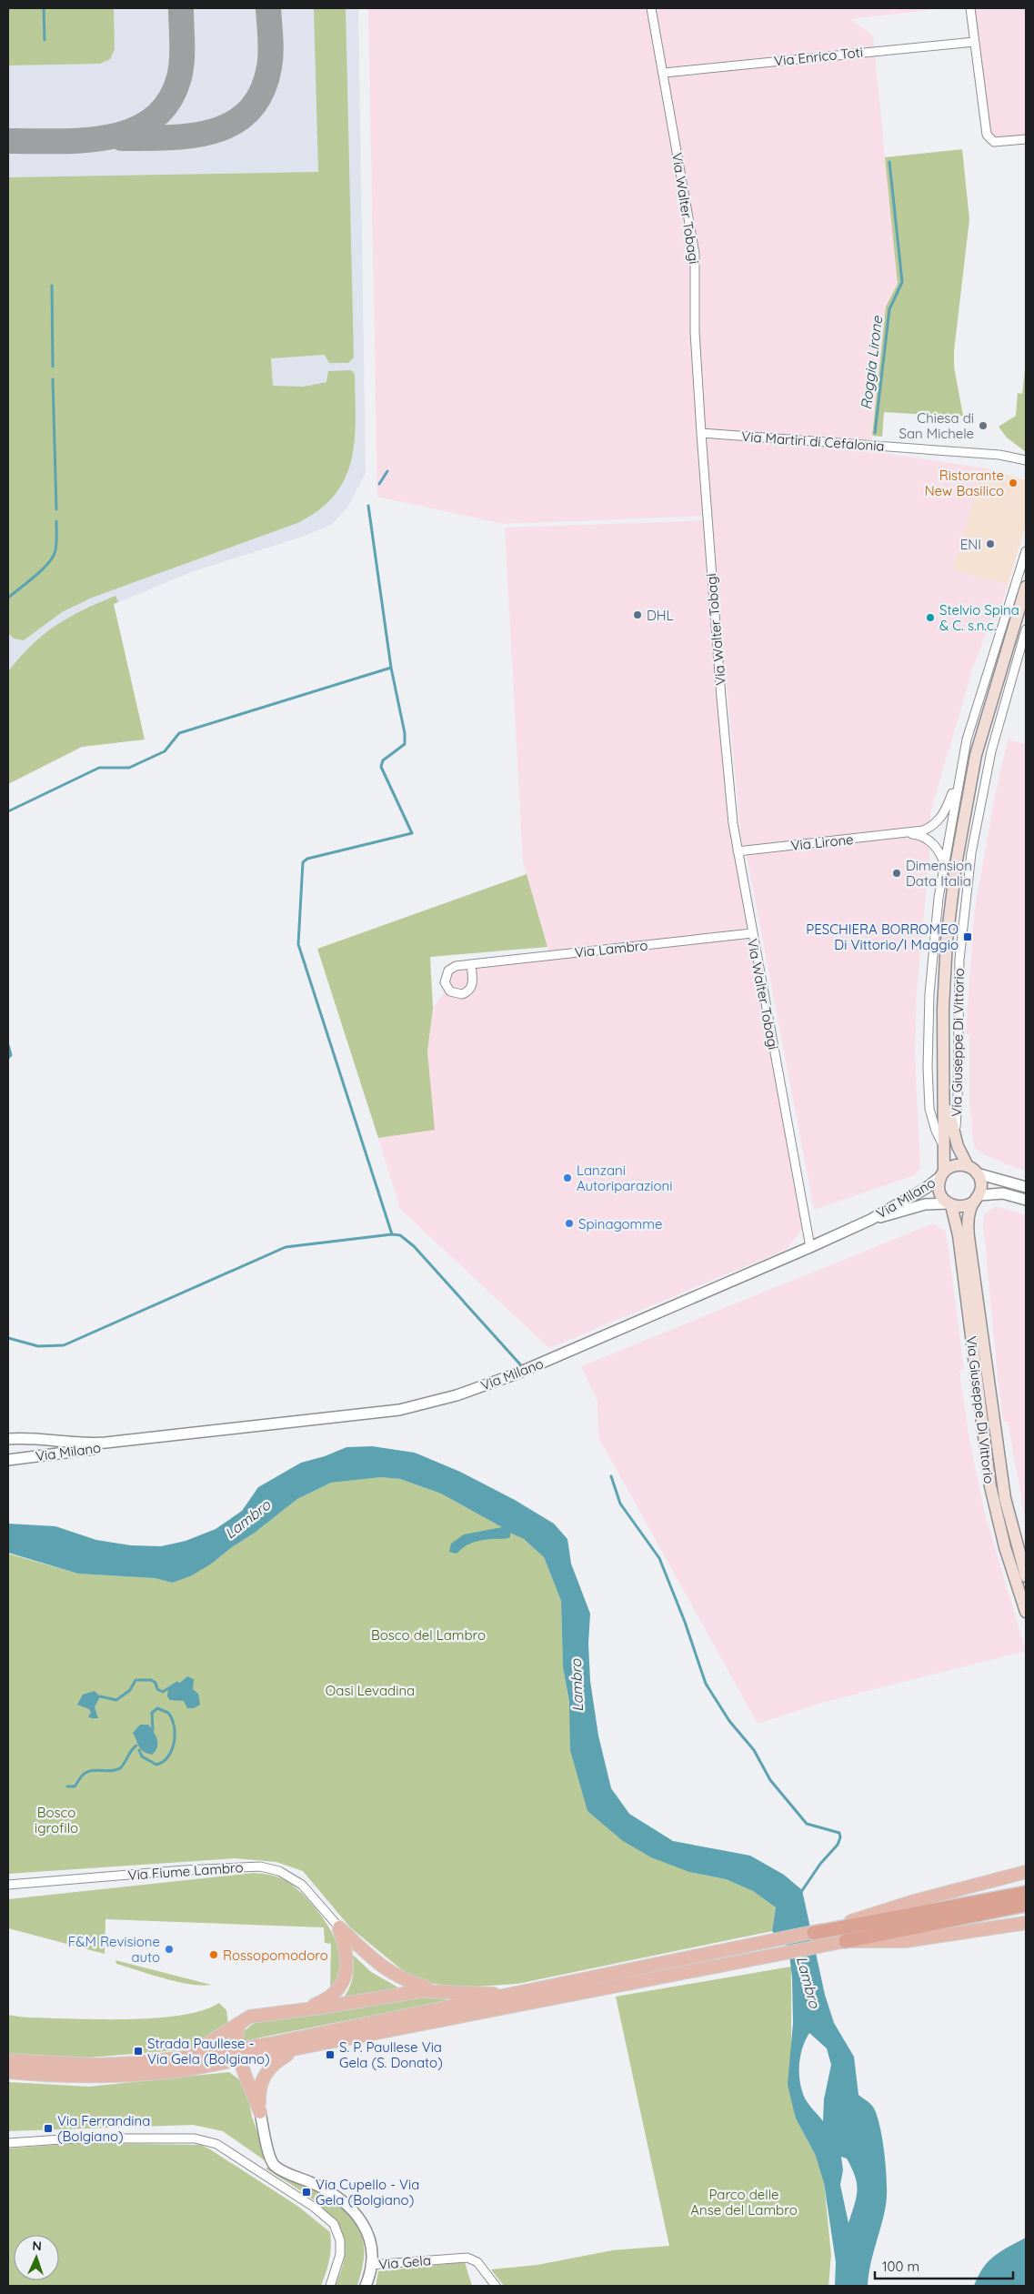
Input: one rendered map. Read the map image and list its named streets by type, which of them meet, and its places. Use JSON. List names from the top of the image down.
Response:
{
  "streets": {
    "main road": ["Via Giuseppe Di Vittorio"],
    "street": [
      "Via Enrico Toti",
      "Via Walter Tobagi",
      "Via Martiri di Cefalonia",
      "Via Lirone",
      "Via Lambro",
      "Via Milano",
      "Via Fiume Lambro",
      "Via Gela"
    ]
  },
  "crossings": [
    ["Via Enrico Toti", "Via Walter Tobagi"],
    ["Via Walter Tobagi", "Via Martiri di Cefalonia"],
    ["Via Walter Tobagi", "Via Lirone"],
    ["Via Walter Tobagi", "Via Lambro"],
    ["Via Walter Tobagi", "Via Milano"],
    ["Via Lirone", "Via Giuseppe Di Vittorio"],
    ["Via Giuseppe Di Vittorio", "Via Milano"]
  ],
  "water": ["Roggia Lirone", "Lambro"],
  "parks": [
    "Bosco del Lambro",
    "Oasi Levadina",
    "Bosco igrofilo",
    "Parco delle Anse del Lambro"
  ],
  "places": {
    "other": [
      "Chiesa di San Michele",
      "Ristorante New Basilico",
      "ENI",
      "DHL",
      "Stelvio Spina & C. s.n.c.",
      "Dimension Data Italia",
      "Lanzani Autoriparazioni",
      "Spinagomme",
      "F&M Revisione auto",
      "Rossopomodoro"
    ],
    "transit": [
      "PESCHIERA BORROMEO Di Vittorio/I Maggio",
      "Strada Paullese - Via Gela (Bolgiano)",
      "S. P. Paullese Via Gela (S. Donato)",
      "Via Ferrandina (Bolgiano)",
      "Via Cupello - Via Gela (Bolgiano)"
    ]
  },
  "scale_bar": "100 m",
  "north": "top"
}
